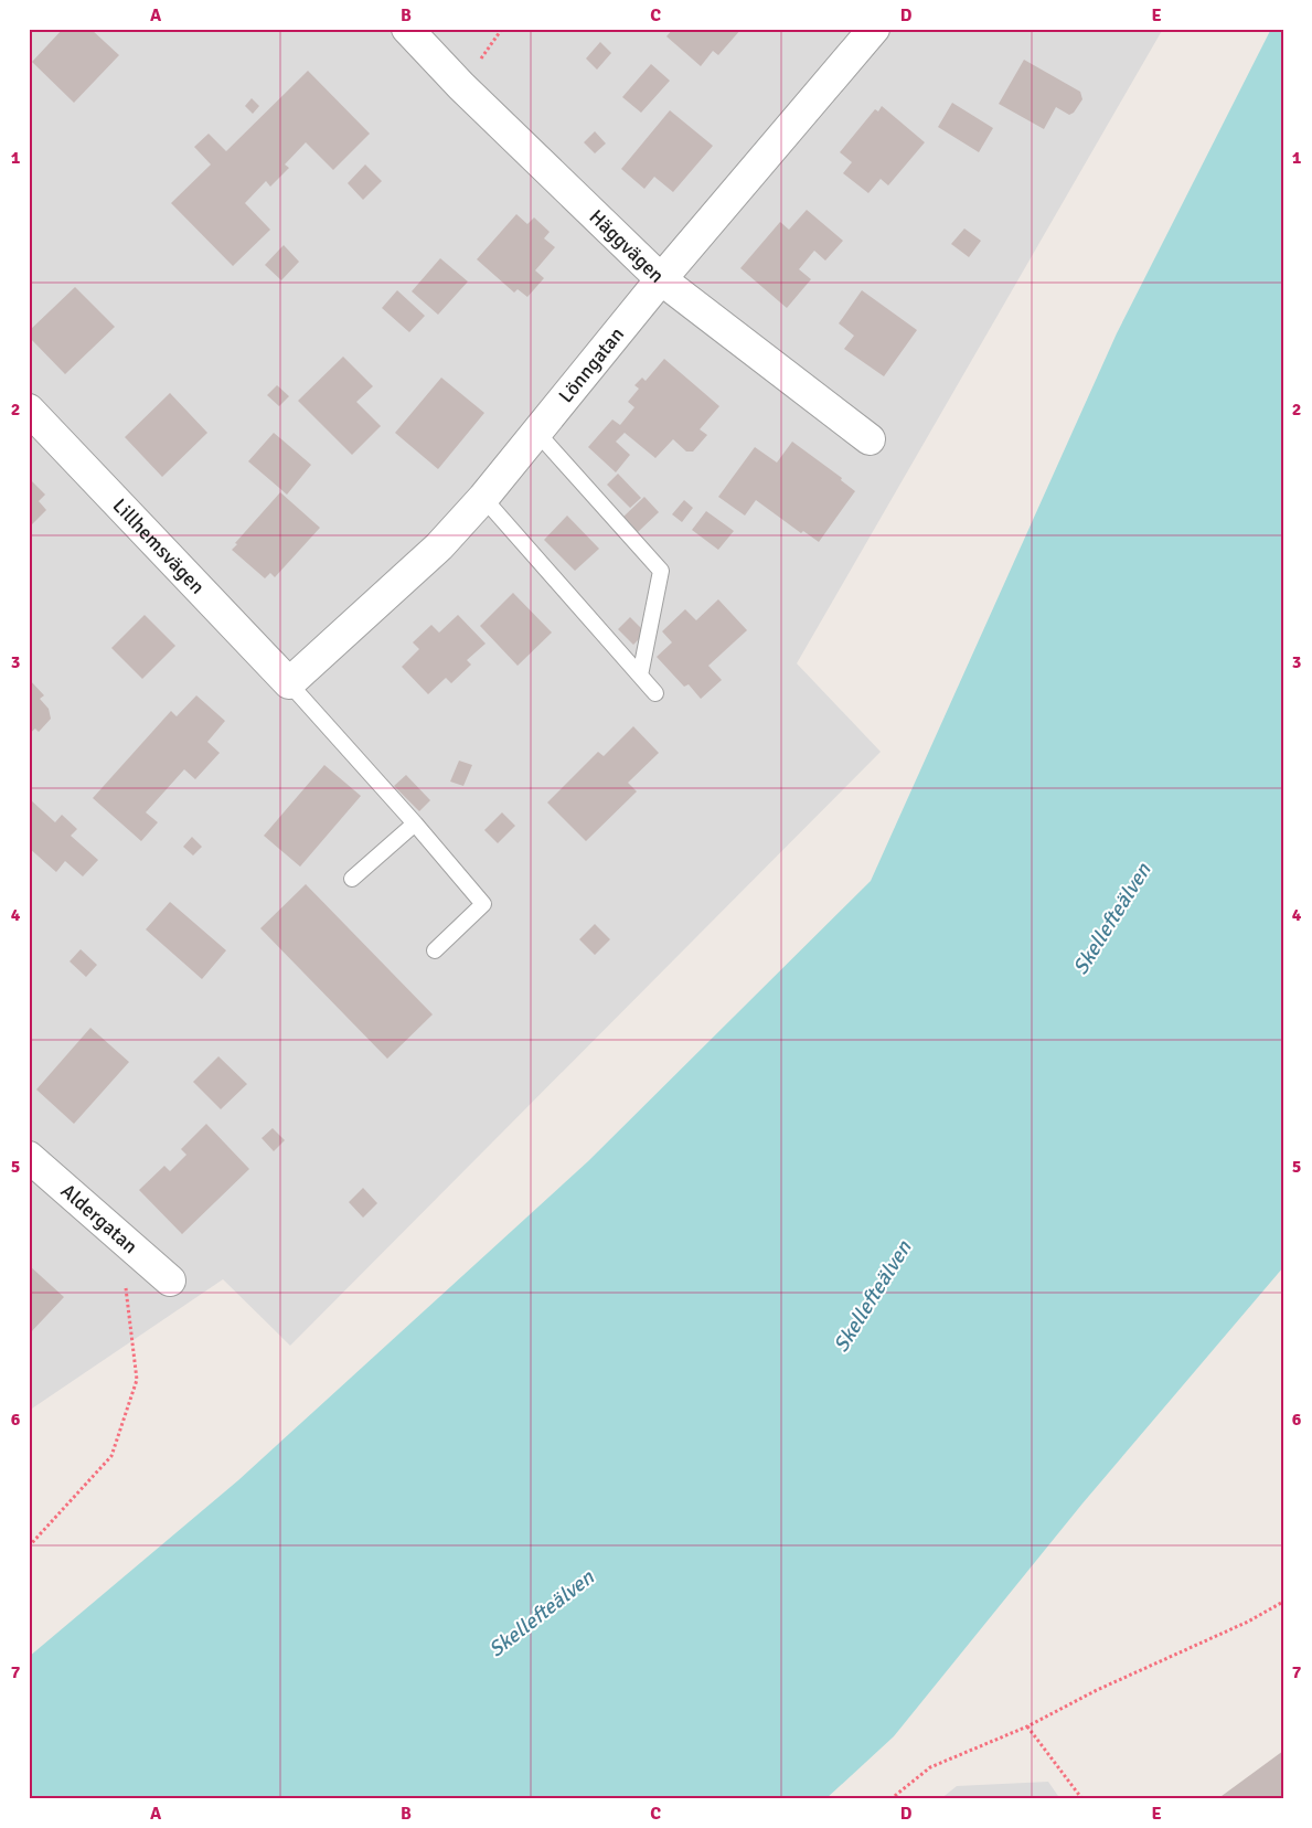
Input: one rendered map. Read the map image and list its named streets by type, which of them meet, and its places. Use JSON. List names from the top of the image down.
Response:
{
  "streets": {
    "street": [
      "Häggvägen",
      "Lönngatan",
      "Lillhemsvägen",
      "Aldergatan"
    ]
  },
  "crossings": [
    ["Häggvägen", "Lönngatan"],
    ["Lönngatan", "Lillhemsvägen"]
  ],
  "water": ["Skellefteälven"],
  "grid": {
    "columns": [
      "A",
      "B",
      "C",
      "D",
      "E"
    ],
    "rows": [
      "1",
      "2",
      "3",
      "4",
      "5",
      "6",
      "7"
    ]
  }
}
